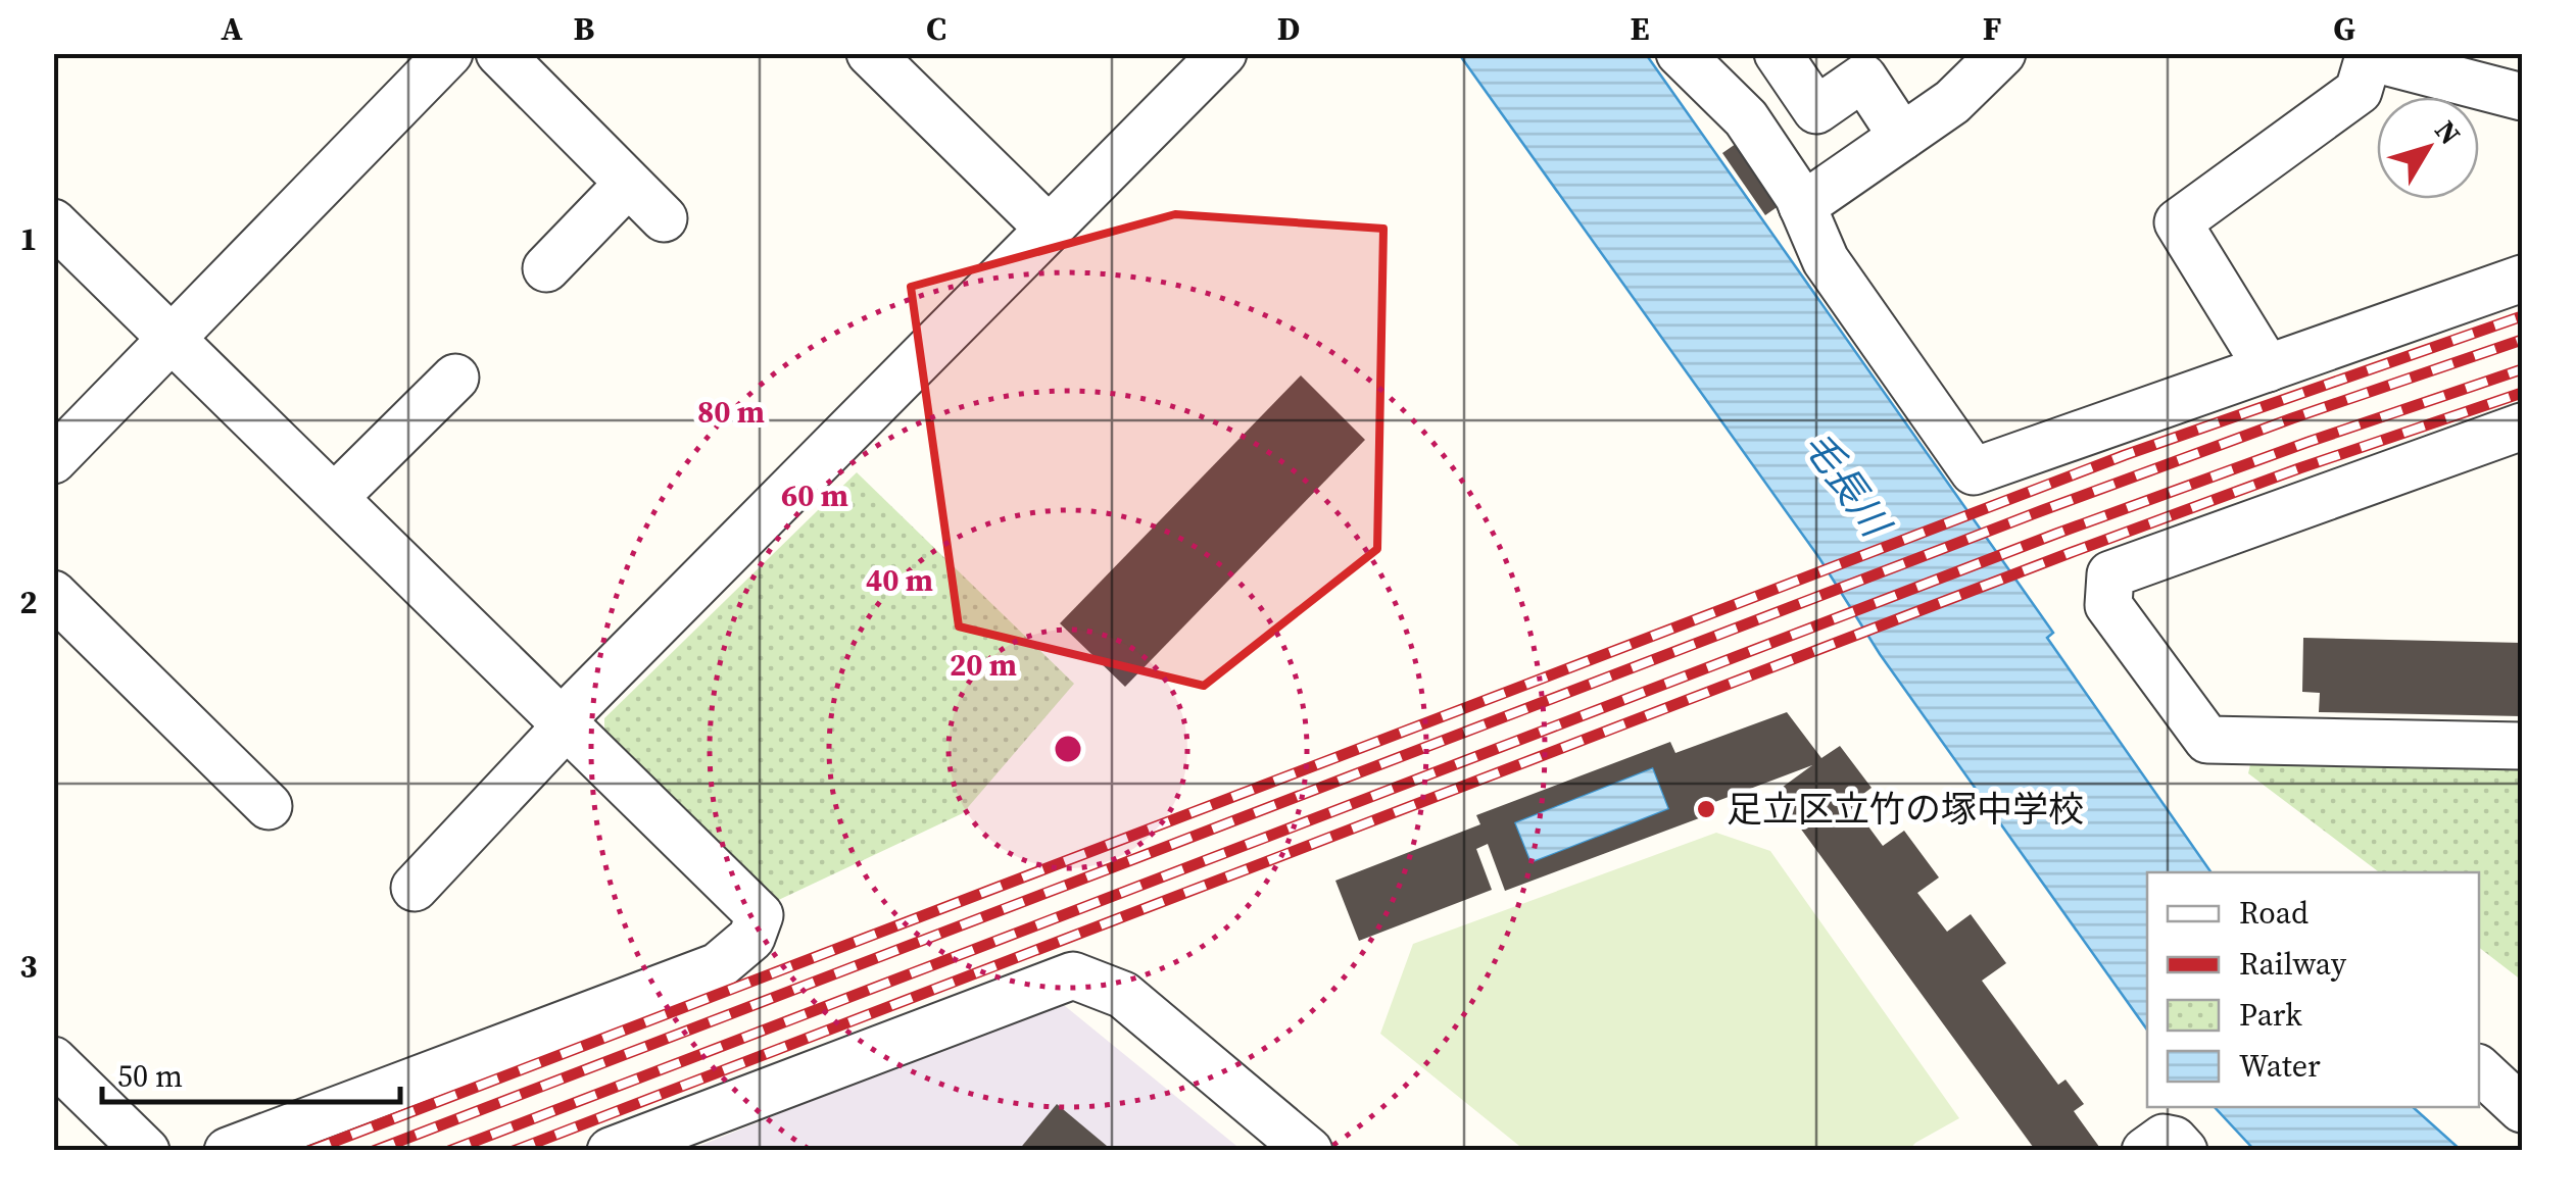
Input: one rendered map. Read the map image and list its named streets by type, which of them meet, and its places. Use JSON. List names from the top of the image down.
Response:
{
  "water": ["毛長川"],
  "places": ["足立区立竹の塚中学校"],
  "legend": [
    "Road",
    "Railway",
    "Park",
    "Water"
  ],
  "scale_bar": "50 m",
  "north": "top right",
  "grid": {
    "columns": [
      "A",
      "B",
      "C",
      "D",
      "E",
      "F",
      "G"
    ],
    "rows": ["1", "2", "3"]
  },
  "rings": [
    "80 m",
    "60 m",
    "40 m",
    "20 m"
  ]
}
